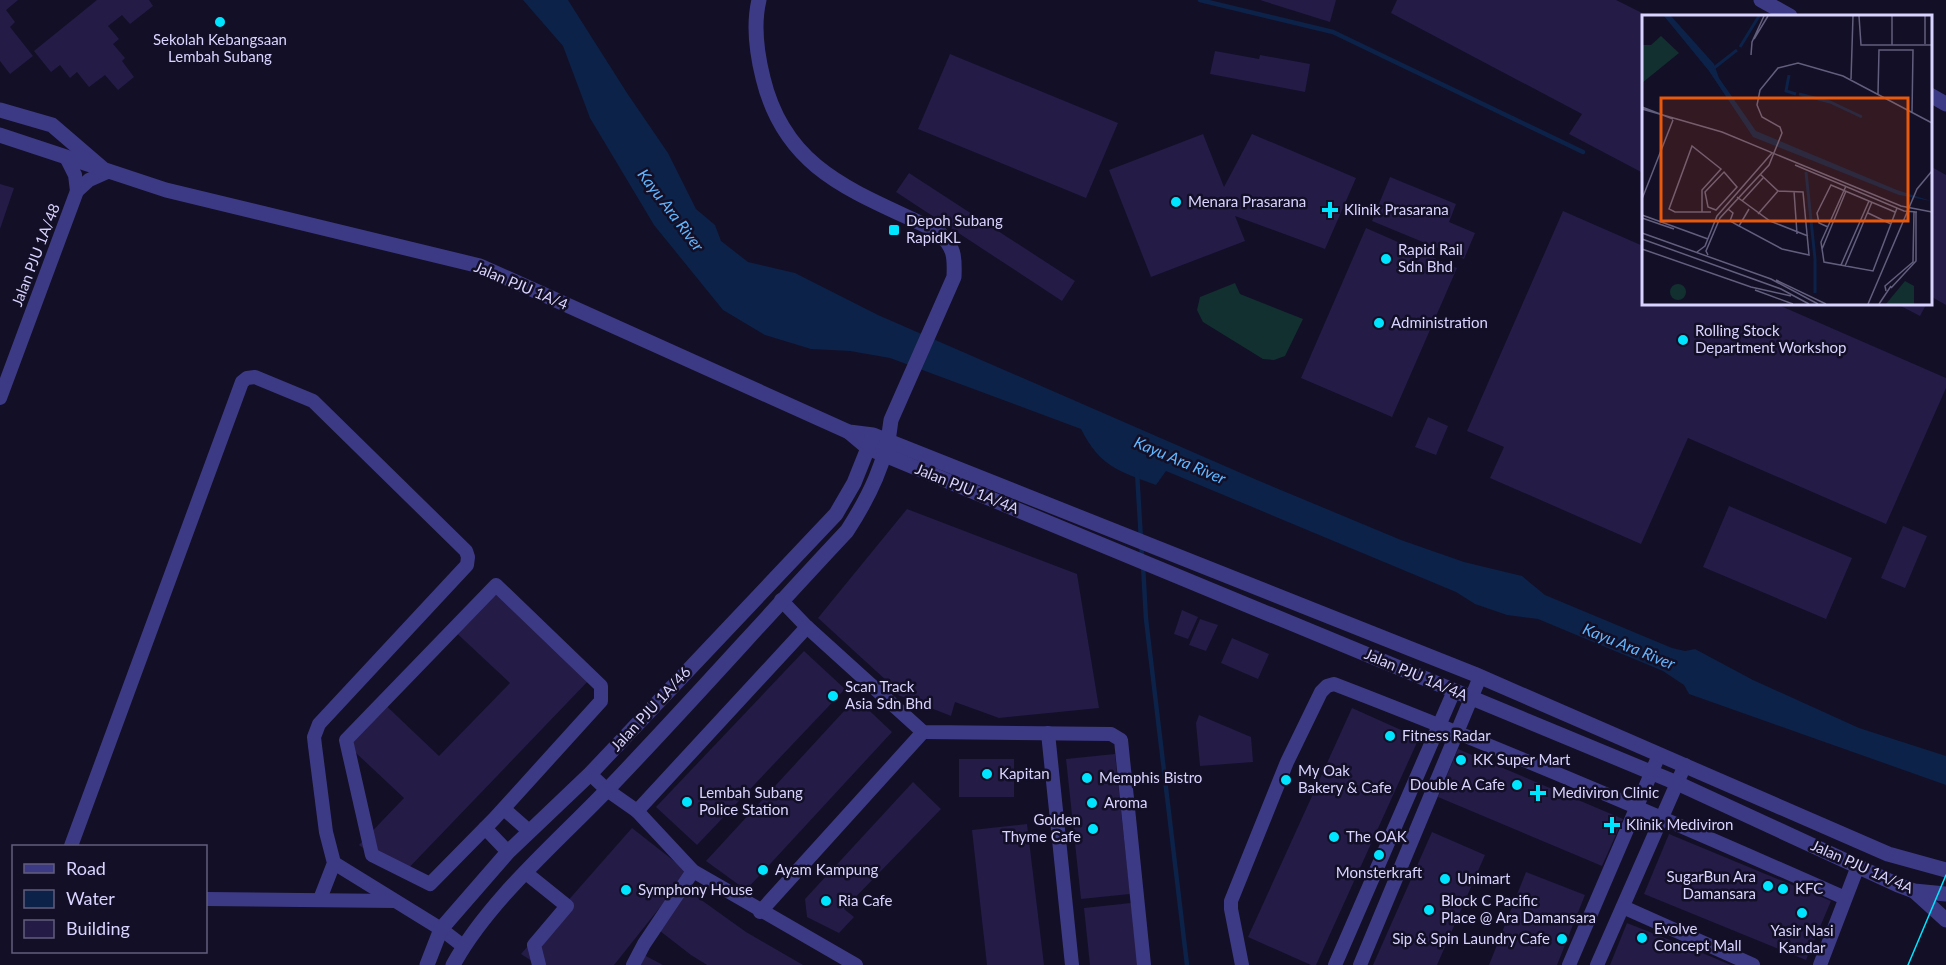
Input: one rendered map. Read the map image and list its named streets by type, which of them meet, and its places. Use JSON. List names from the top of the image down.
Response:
{
  "streets": {
    "street": [
      "Jalan PJU 1A/48",
      "Jalan PJU 1A/4",
      "Jalan PJU 1A/4A",
      "Jalan PJU 1A/46"
    ]
  },
  "crossings": [
    ["Jalan PJU 1A/48", "Jalan PJU 1A/4"],
    ["Jalan PJU 1A/4", "Jalan PJU 1A/4A"],
    ["Jalan PJU 1A/4", "Jalan PJU 1A/46"],
    ["Jalan PJU 1A/4A", "Jalan PJU 1A/46"]
  ],
  "water": ["Kayu Ara River"],
  "places": {
    "other": [
      "Sekolah Kebangsaan Lembah Subang",
      "Menara Prasarana",
      "Rapid Rail Sdn Bhd",
      "Administration",
      "Rolling Stock Department Workshop",
      "Scan Track Asia Sdn Bhd",
      "Fitness Radar",
      "KK Super Mart",
      "Kapitan",
      "Memphis Bistro",
      "My Oak Bakery & Cafe",
      "Double A Cafe",
      "Lembah Subang Police Station",
      "Aroma",
      "Golden Thyme Cafe",
      "The OAK",
      "Monsterkraft",
      "Ayam Kampung",
      "Unimart",
      "SugarBun Ara Damansara",
      "KFC",
      "Symphony House",
      "Ria Cafe",
      "Block C Pacific Place @ Ara Damansara",
      "Yasir Nasi Kandar",
      "Evolve Concept Mall",
      "Sip & Spin Laundry Cafe"
    ],
    "health": ["Klinik Prasarana", "Mediviron Clinic", "Klinik Mediviron"],
    "transit": ["Depoh Subang RapidKL"]
  },
  "legend": ["Road", "Water", "Building"]
}
